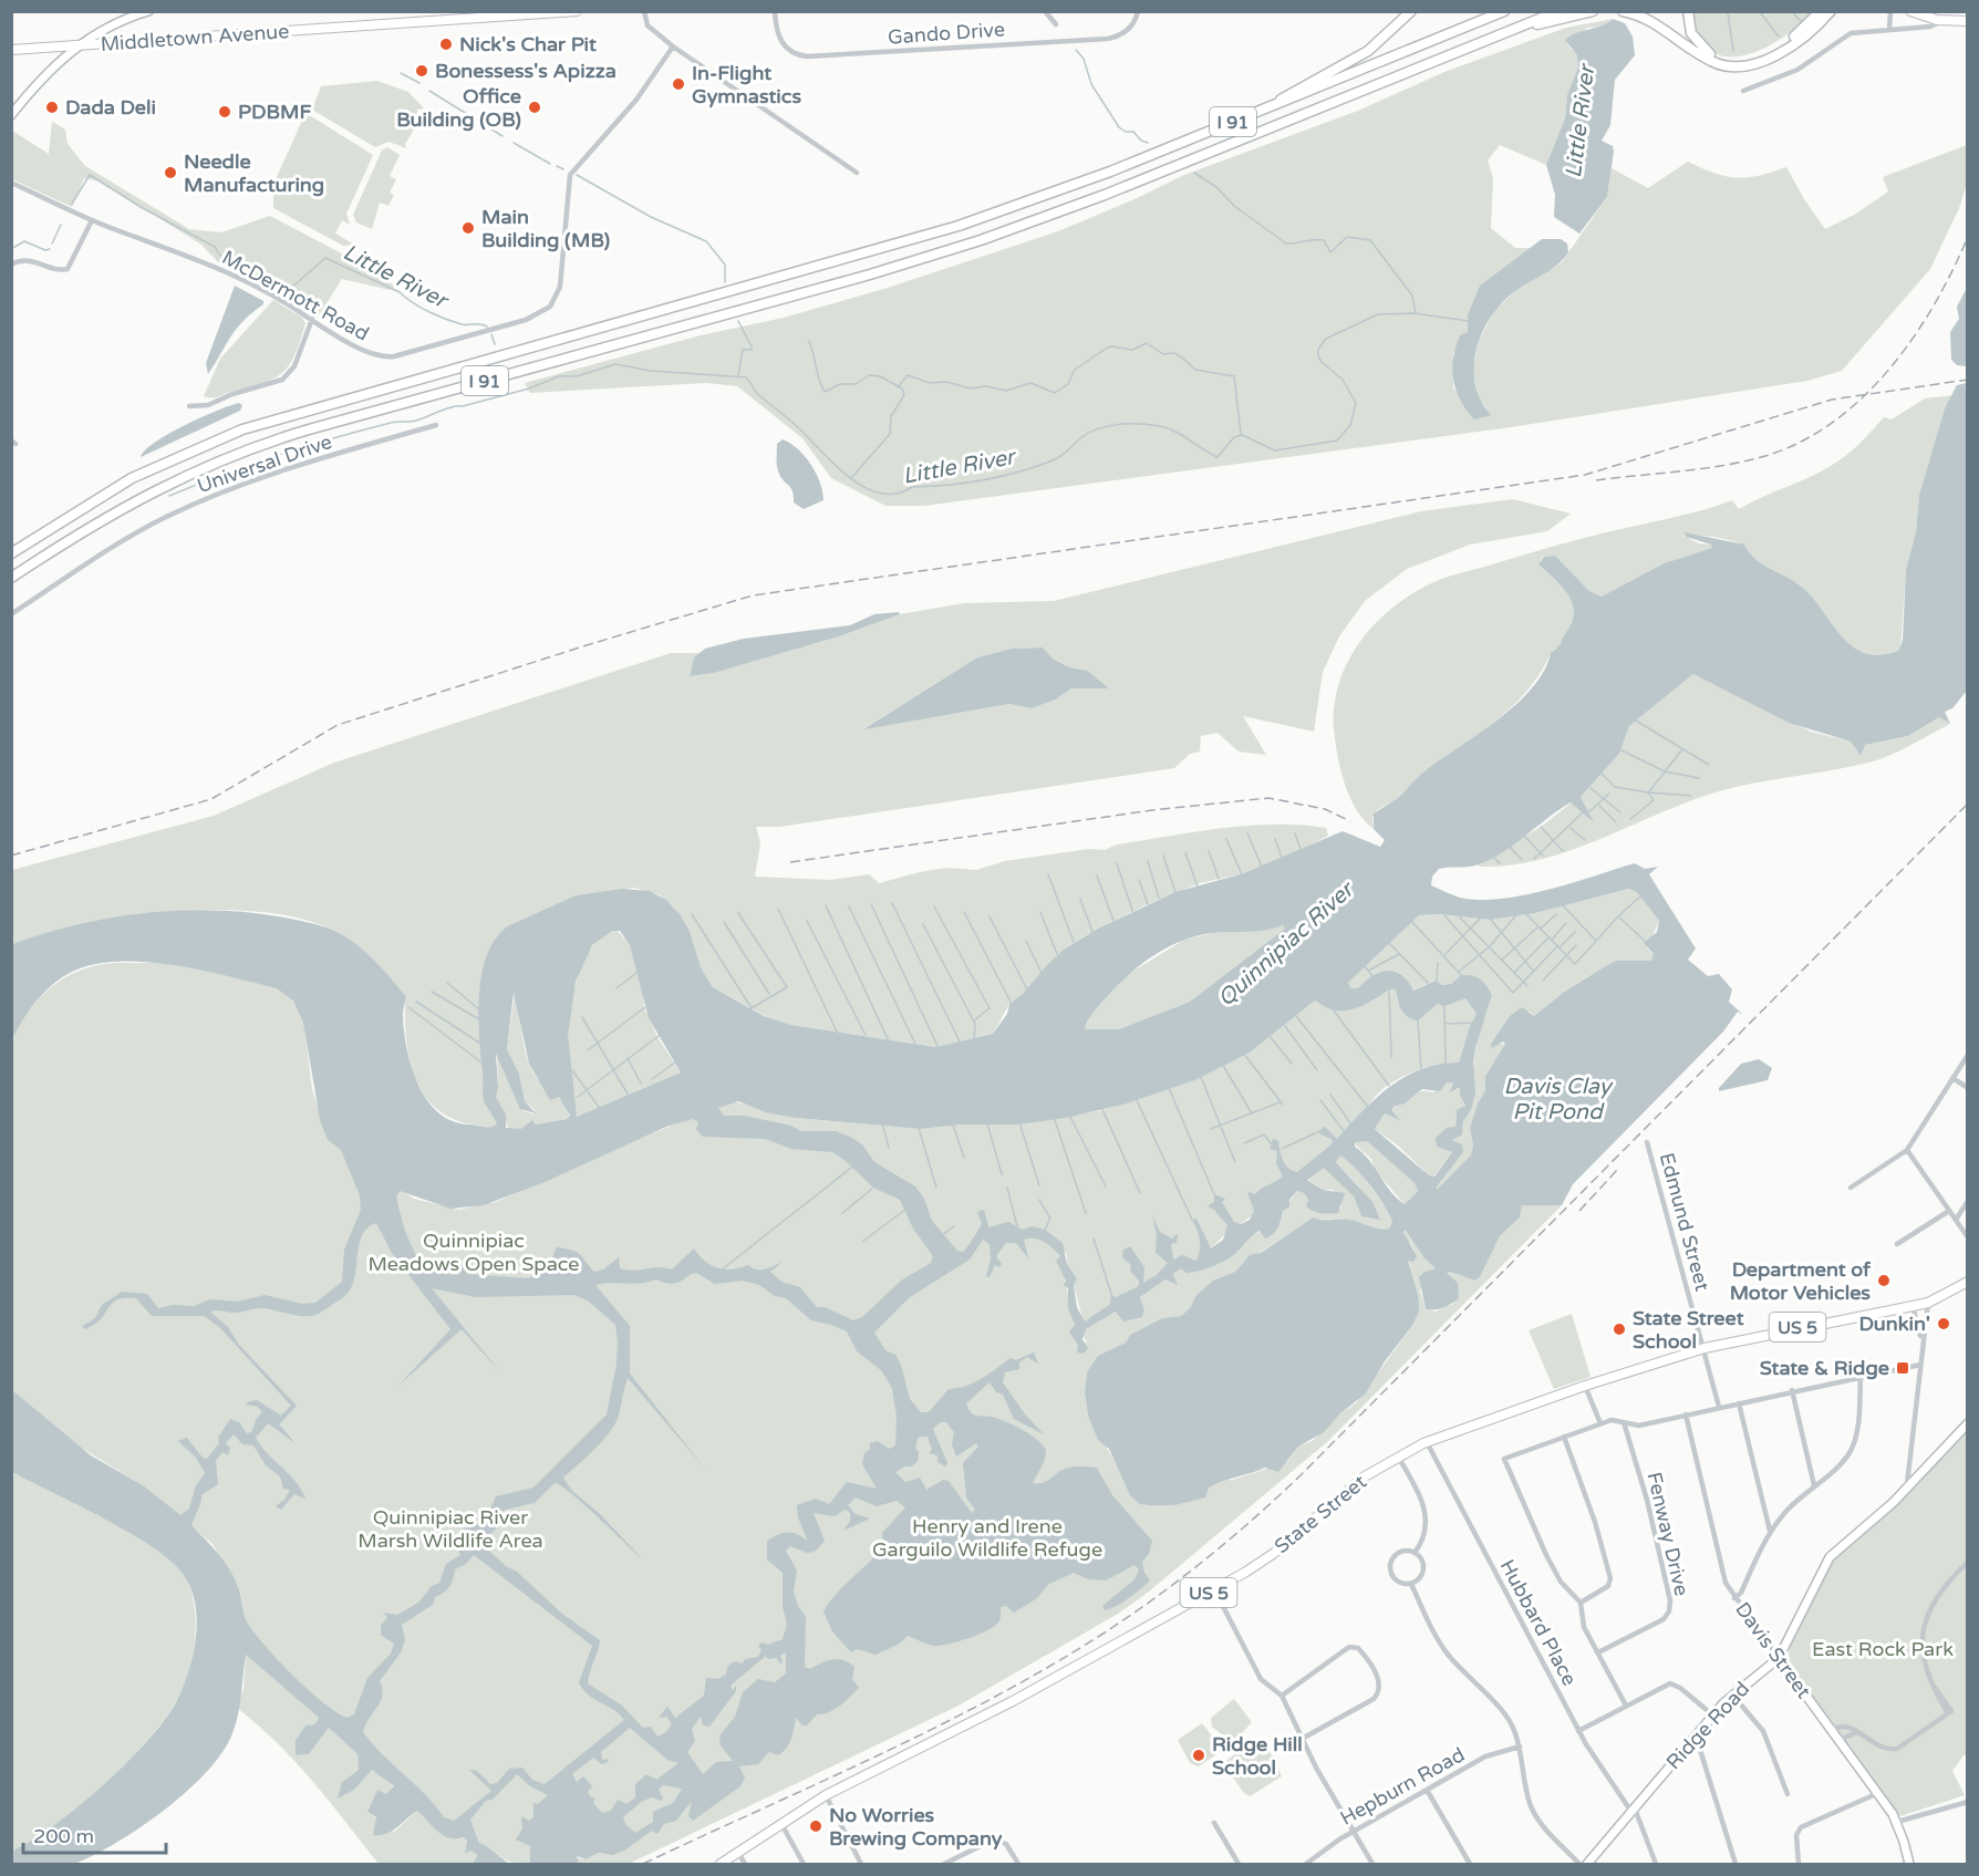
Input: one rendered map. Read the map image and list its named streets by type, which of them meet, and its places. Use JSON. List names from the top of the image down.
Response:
{
  "streets": {
    "highway": ["I 91"],
    "main road": [
      "Middletown Avenue",
      "US 5",
      "State Street",
      "Davis Street",
      "Ridge Road"
    ],
    "street": [
      "Gando Drive",
      "McDermott Road",
      "Universal Drive",
      "Edmund Street",
      "Fenway Drive",
      "Hubbard Place",
      "Hepburn Road"
    ]
  },
  "crossings": [
    ["Edmund Street", "State Street"],
    ["State Street", "Hubbard Place"],
    ["Hubbard Place", "Ridge Road"],
    ["Davis Street", "Ridge Road"]
  ],
  "water": ["Little River", "Quinnipiac River", "Davis Clay Pit Pond"],
  "parks": [
    "Quinnipiac Meadows Open Space",
    "Quinnipiac River Marsh Wildlife Area",
    "Henry and Irene Garguilo Wildlife Refuge",
    "East Rock Park"
  ],
  "places": {
    "other": [
      "Nick's Char Pit",
      "Bonessess's Apizza",
      "In-Flight Gymnastics",
      "Dada Deli",
      "Office Building (OB)",
      "PDBMF",
      "Needle Manufacturing",
      "Main Building (MB)",
      "Department of Motor Vehicles",
      "Dunkin'",
      "State Street School",
      "Ridge Hill School",
      "No Worries Brewing Company"
    ],
    "transit": ["State & Ridge"]
  },
  "scale_bar": "200 m"
}
